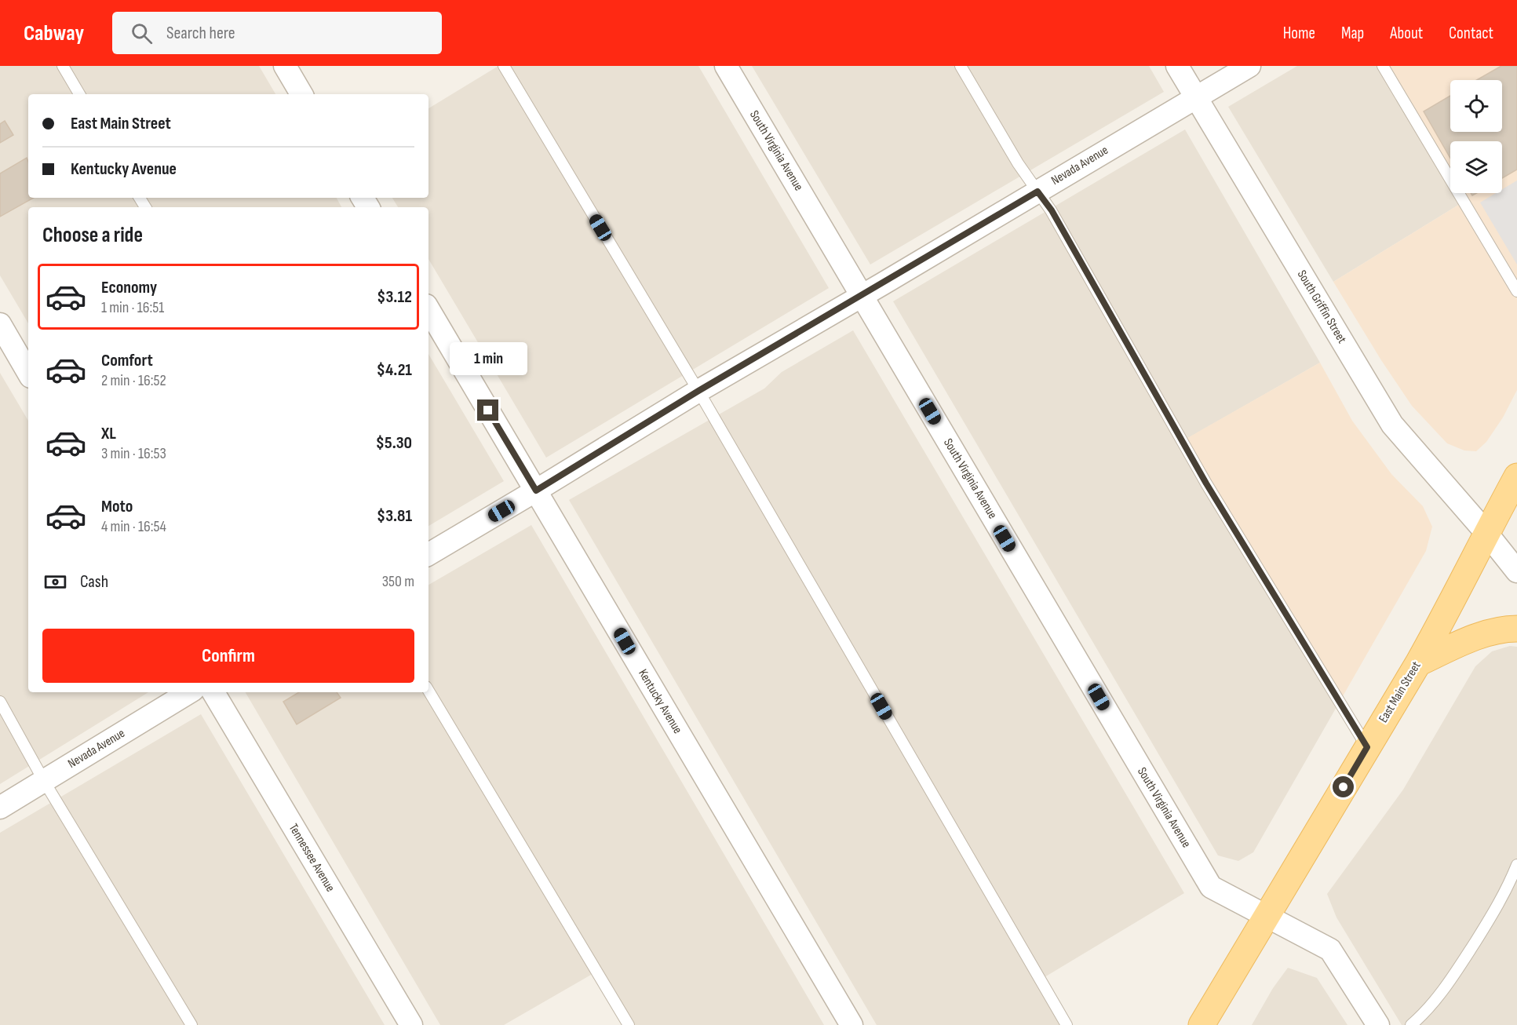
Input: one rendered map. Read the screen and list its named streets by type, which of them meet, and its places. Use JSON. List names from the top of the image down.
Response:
{
  "streets": {
    "main road": ["East Main Street"],
    "street": [
      "South Virginia Avenue",
      "Nevada Avenue",
      "South Griffin Street",
      "Kentucky Avenue",
      "Tennessee Avenue"
    ]
  },
  "crossings": [
    ["South Virginia Avenue", "Nevada Avenue"],
    ["South Virginia Avenue", "East Main Street"],
    ["Nevada Avenue", "South Griffin Street"],
    ["Nevada Avenue", "Kentucky Avenue"],
    ["South Griffin Street", "East Main Street"]
  ],
  "page": {
    "header": "Cabway",
    "search": "Search here",
    "nav": [
      "Home",
      "Map",
      "About",
      "Contact"
    ],
    "banner": ["East Main Street", "Kentucky Avenue"],
    "heading": "Choose a ride",
    "list": [
      {
        "name": "Economy",
        "note": "1 min · 16:51",
        "value": "$3.12"
      },
      {
        "name": "Comfort",
        "note": "2 min · 16:52",
        "value": "$4.21"
      },
      {
        "name": "XL",
        "note": "3 min · 16:53",
        "value": "$5.30"
      },
      {
        "name": "Moto",
        "note": "4 min · 16:54",
        "value": "$3.81"
      }
    ],
    "bubble": "1 min",
    "pay": ["Cash", "350 m"],
    "buttons": "Confirm"
  }
}
